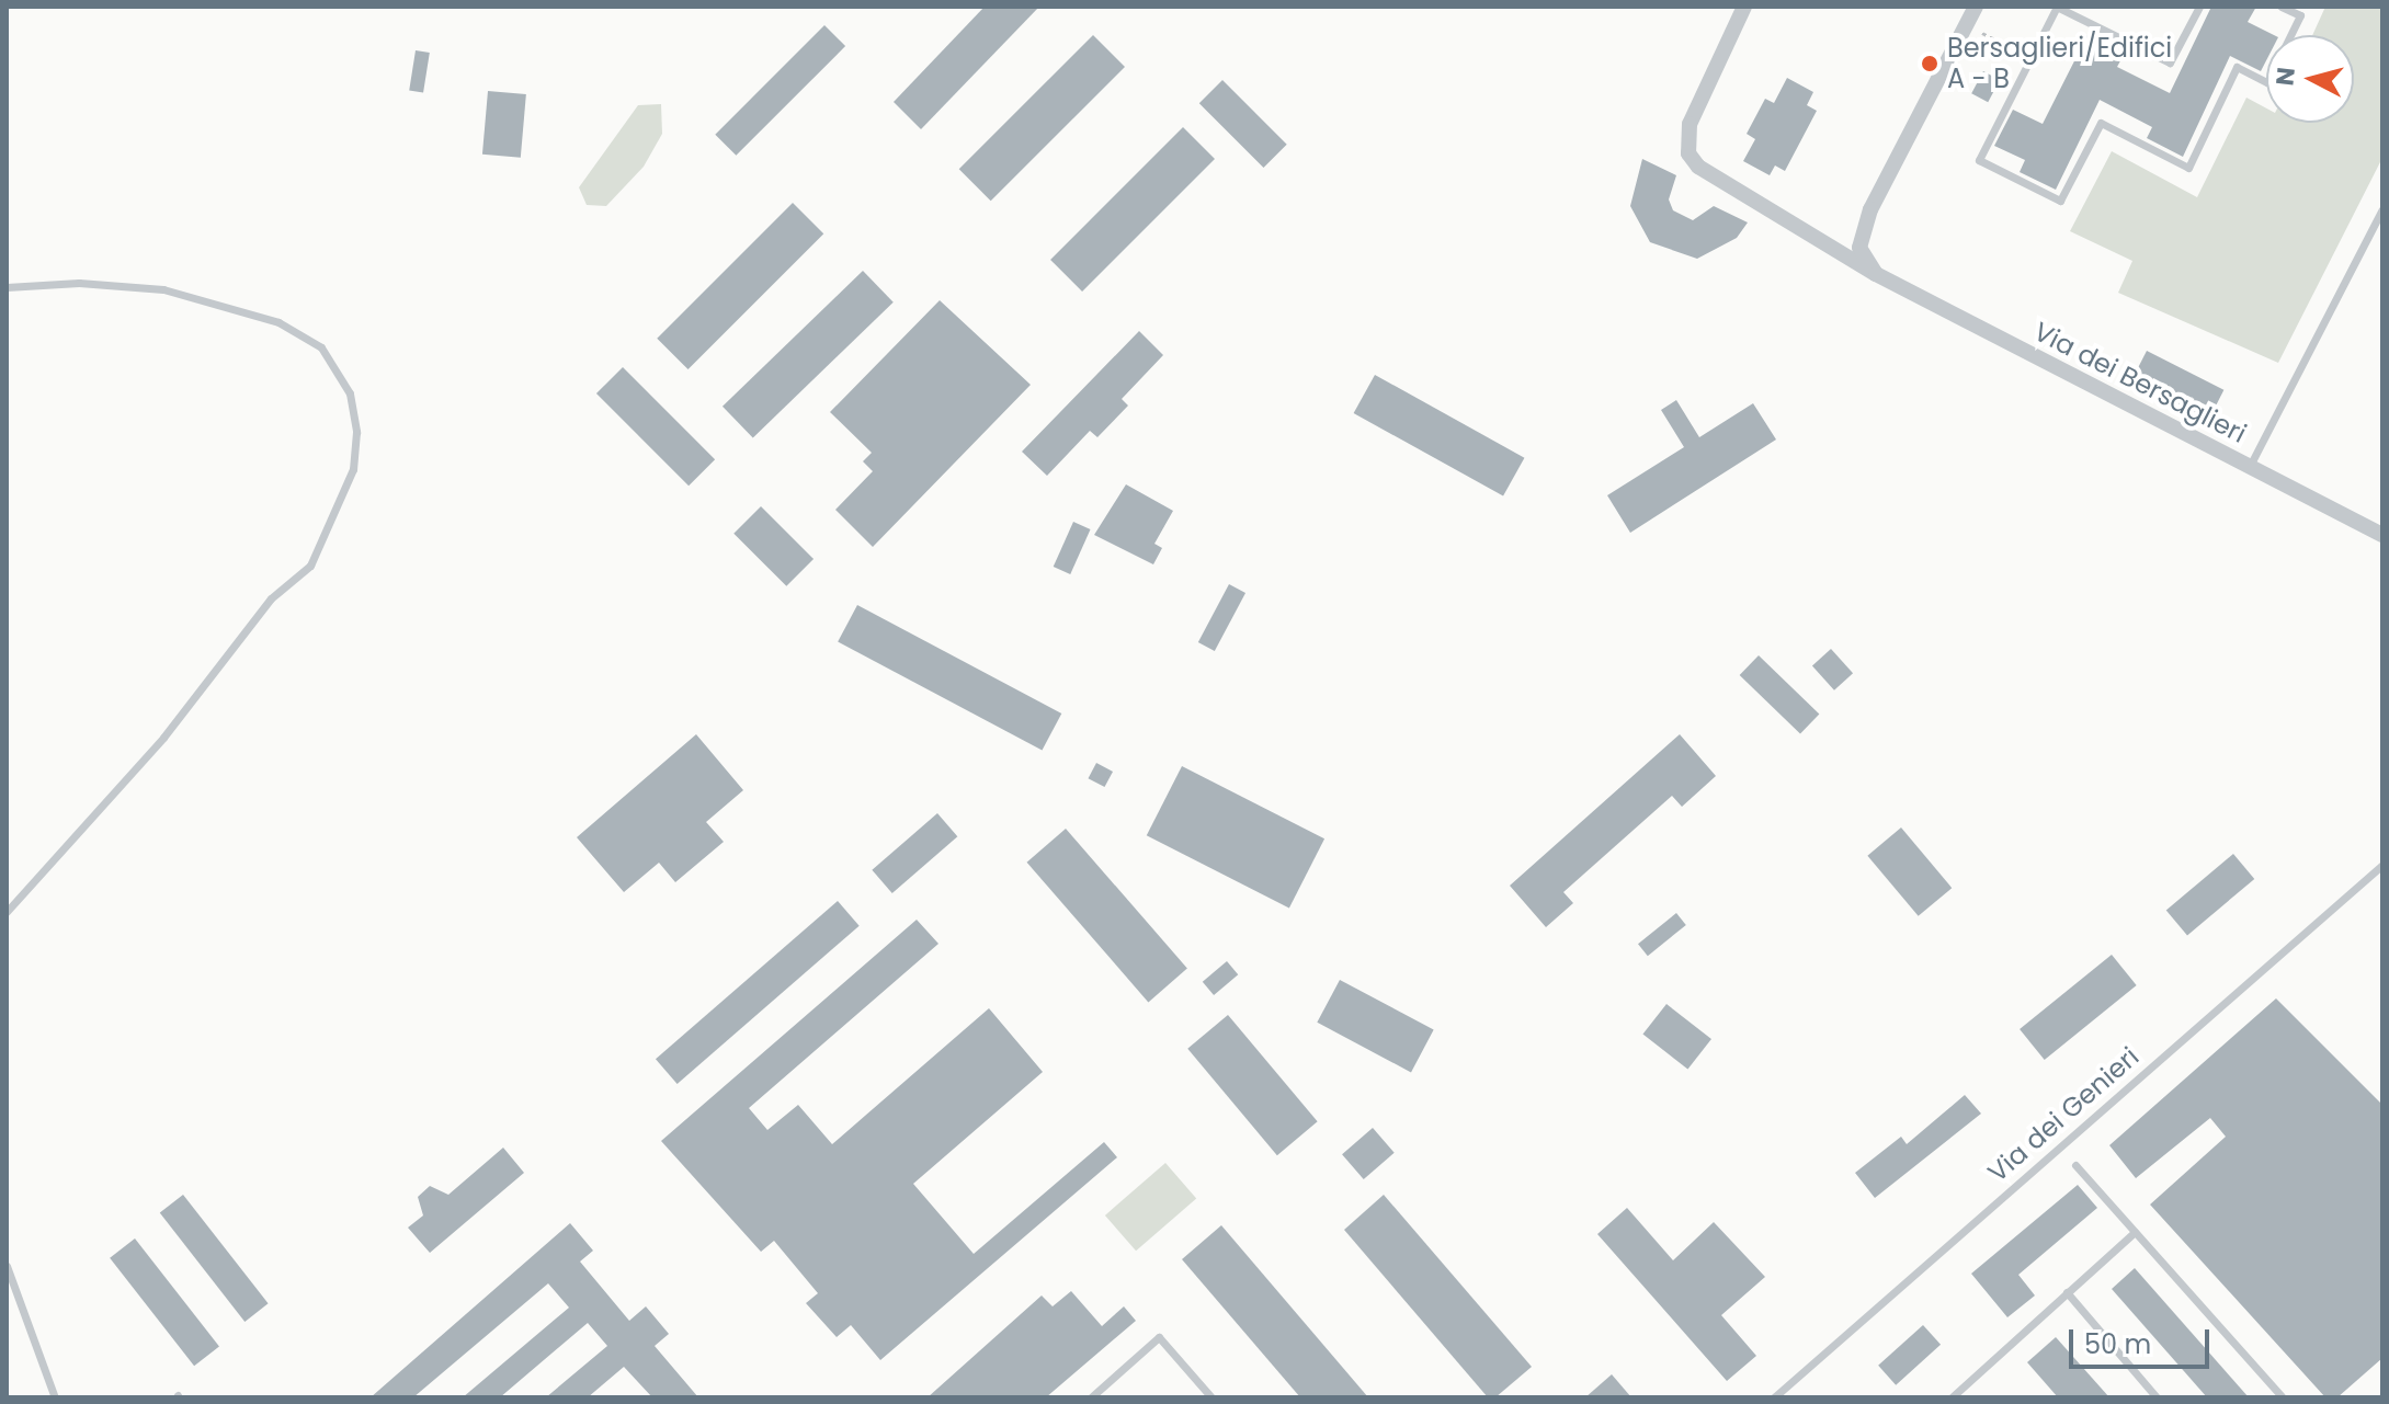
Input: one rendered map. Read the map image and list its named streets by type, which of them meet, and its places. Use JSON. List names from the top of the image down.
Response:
{
  "streets": {
    "street": ["Via dei Bersaglieri"],
    "lane": ["Via dei Genieri"]
  },
  "places": ["Bersaglieri/Edifici A - B"],
  "scale_bar": "50 m",
  "north": "left"
}
